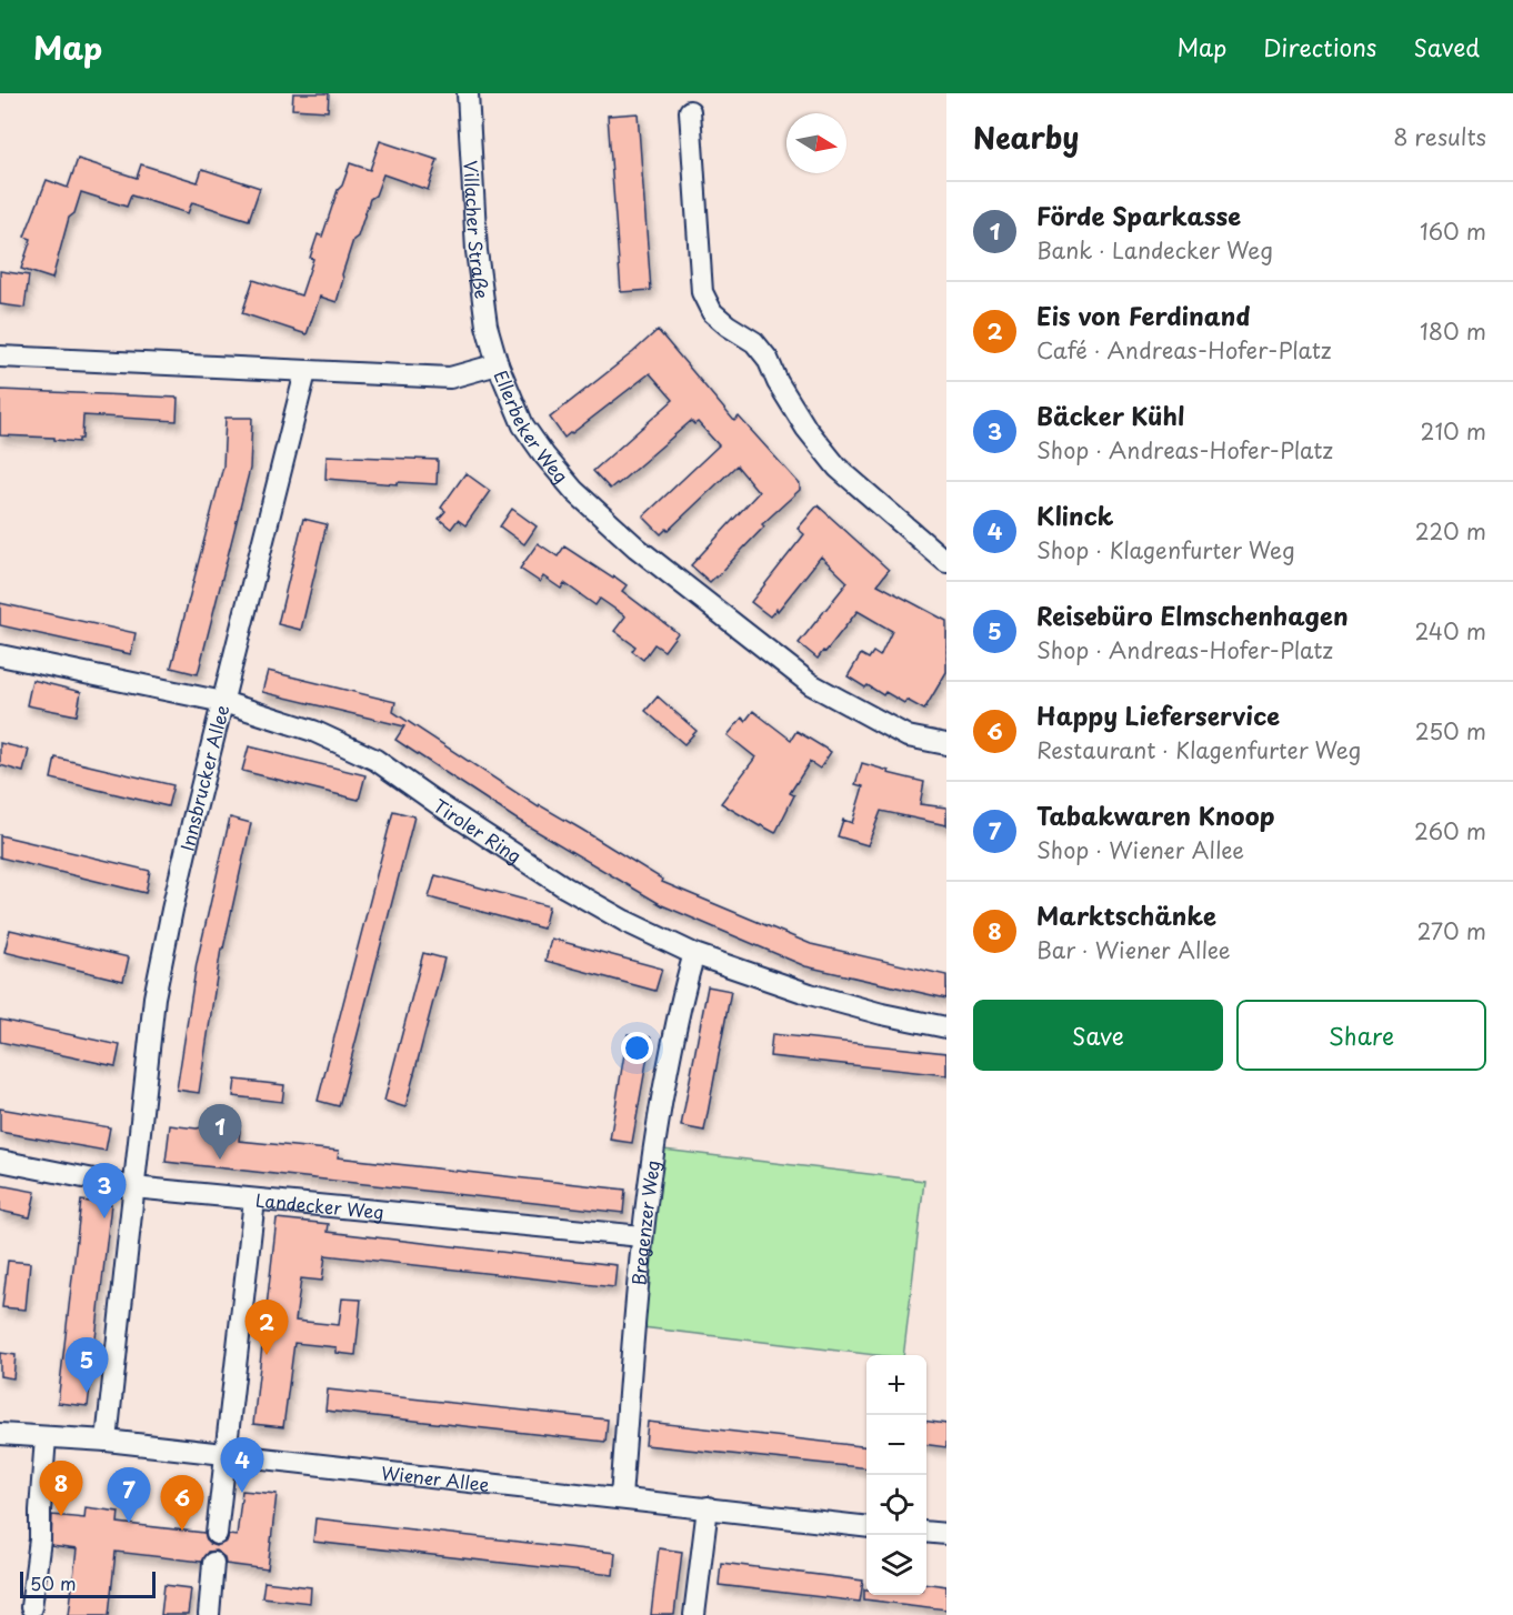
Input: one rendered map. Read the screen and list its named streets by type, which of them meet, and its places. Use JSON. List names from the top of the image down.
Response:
{
  "streets": {
    "street": [
      "Villacher Straße",
      "Ellerbeker Weg",
      "Innsbrucker Allee",
      "Tiroler Ring",
      "Landecker Weg",
      "Bregenzer Weg",
      "Wiener Allee"
    ]
  },
  "crossings": [
    ["Villacher Straße", "Ellerbeker Weg"],
    ["Ellerbeker Weg", "Innsbrucker Allee"],
    ["Innsbrucker Allee", "Tiroler Ring"],
    ["Innsbrucker Allee", "Landecker Weg"],
    ["Innsbrucker Allee", "Wiener Allee"],
    ["Tiroler Ring", "Bregenzer Weg"],
    ["Landecker Weg", "Bregenzer Weg"],
    ["Bregenzer Weg", "Wiener Allee"]
  ],
  "scale_bar": "50 m",
  "north": "right",
  "page": {
    "header": "Map",
    "nav": ["Map", "Directions", "Saved"],
    "heading": ["Nearby", "8 results"],
    "list": [
      {
        "mark": "1",
        "name": "Förde Sparkasse",
        "note": "Bank · Landecker Weg",
        "value": "160 m"
      },
      {
        "mark": "2",
        "name": "Eis von Ferdinand",
        "note": "Café · Andreas-Hofer-Platz",
        "value": "180 m"
      },
      {
        "mark": "3",
        "name": "Bäcker Kühl",
        "note": "Shop · Andreas-Hofer-Platz",
        "value": "210 m"
      },
      {
        "mark": "4",
        "name": "Klinck",
        "note": "Shop · Klagenfurter Weg",
        "value": "220 m"
      },
      {
        "mark": "5",
        "name": "Reisebüro Elmschenhagen",
        "note": "Shop · Andreas-Hofer-Platz",
        "value": "240 m"
      },
      {
        "mark": "6",
        "name": "Happy Lieferservice",
        "note": "Restaurant · Klagenfurter Weg",
        "value": "250 m"
      },
      {
        "mark": "7",
        "name": "Tabakwaren Knoop",
        "note": "Shop · Wiener Allee",
        "value": "260 m"
      },
      {
        "mark": "8",
        "name": "Marktschänke",
        "note": "Bar · Wiener Allee",
        "value": "270 m"
      }
    ],
    "buttons": ["Save", "Share"],
    "pins": [
      "1",
      "3",
      "2",
      "5",
      "4",
      "8",
      "7",
      "6"
    ],
    "map_buttons": ["+", "−"],
    "scale": "50 m"
  }
}
